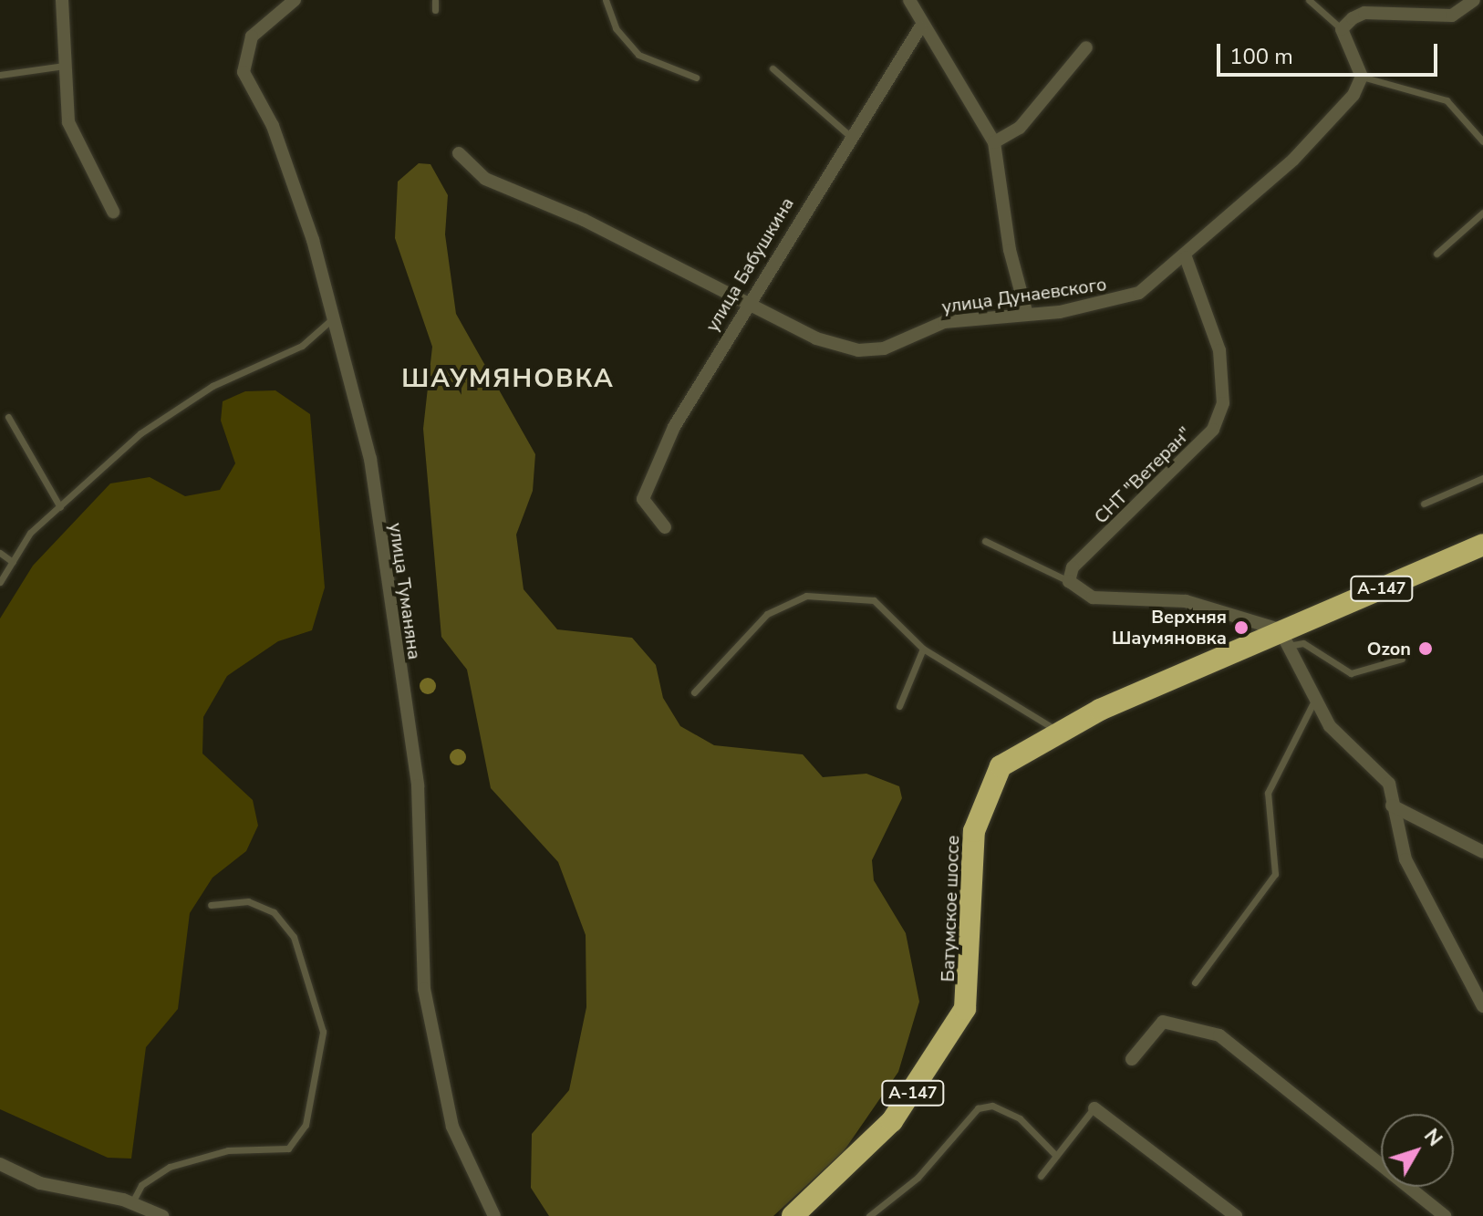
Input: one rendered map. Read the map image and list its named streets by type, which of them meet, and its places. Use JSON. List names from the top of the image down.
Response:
{
  "streets": {
    "highway": ["А-147", "Батумское шоссе"],
    "street": [
      "улица Бабушкина",
      "улица Дунаевского",
      "СНТ \"Ветеран\"",
      "улица Туманяна"
    ]
  },
  "crossings": [
    ["улица Бабушкина", "улица Дунаевского"],
    ["улица Дунаевского", "СНТ \"Ветеран\""]
  ],
  "districts": ["ШАУМЯНОВКА"],
  "places": ["Верхняя Шаумяновка", "Ozon"],
  "scale_bar": "100 m",
  "north": "top right"
}
